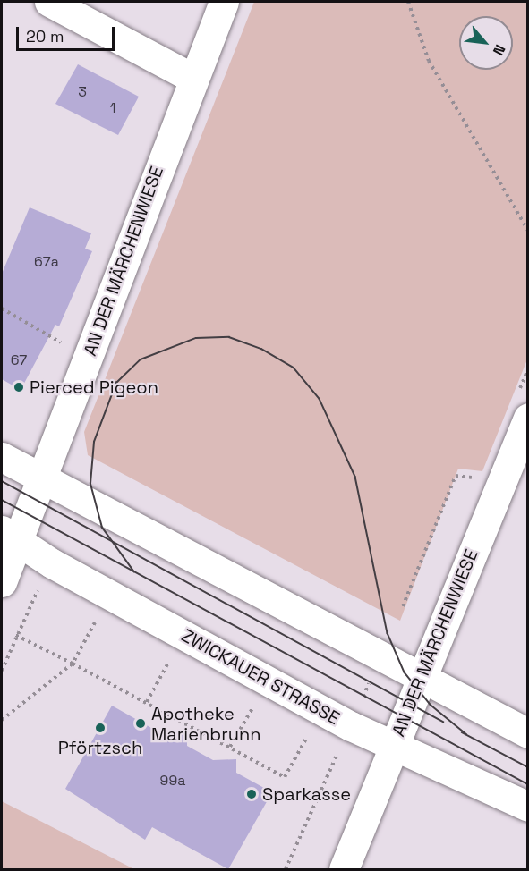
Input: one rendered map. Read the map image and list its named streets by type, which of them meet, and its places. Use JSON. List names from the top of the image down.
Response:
{
  "streets": {
    "street": ["AN DER MÄRCHENWIESE", "ZWICKAUER STRASSE"]
  },
  "crossings": [
    ["AN DER MÄRCHENWIESE", "ZWICKAUER STRASSE"]
  ],
  "places": [
    "Pierced Pigeon",
    "Apotheke Marienbrunn",
    "Pförtzsch",
    "Sparkasse"
  ],
  "house_numbers": [
    "3",
    "1",
    "67a",
    "67",
    "99a"
  ],
  "scale_bar": "20 m",
  "north": "bottom right"
}
